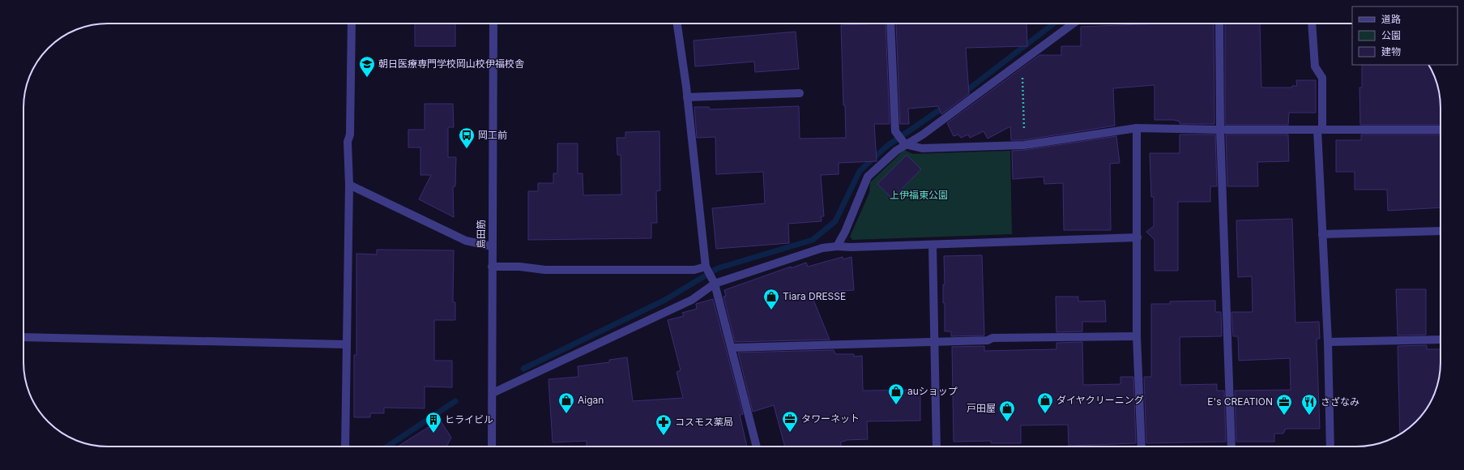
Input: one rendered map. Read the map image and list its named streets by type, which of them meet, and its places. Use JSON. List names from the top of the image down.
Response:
{
  "streets": {
    "street": ["島田筋"]
  },
  "parks": ["上伊福東公園"],
  "places": {
    "school or university": ["朝日医療専門学校岡山校伊福校舎"],
    "bus stop": ["岡工前"],
    "shop": [
      "Tiara DRESSE",
      "auショップ",
      "Aigan",
      "ダイヤクリーニング",
      "戸田屋"
    ],
    "office": ["E's CREATION", "タワーネット"],
    "restaurant": ["さざなみ"],
    "building": ["ヒライビル"],
    "pharmacy": ["コスモス薬局"]
  },
  "legend": ["道路", "公園", "建物"]
}
